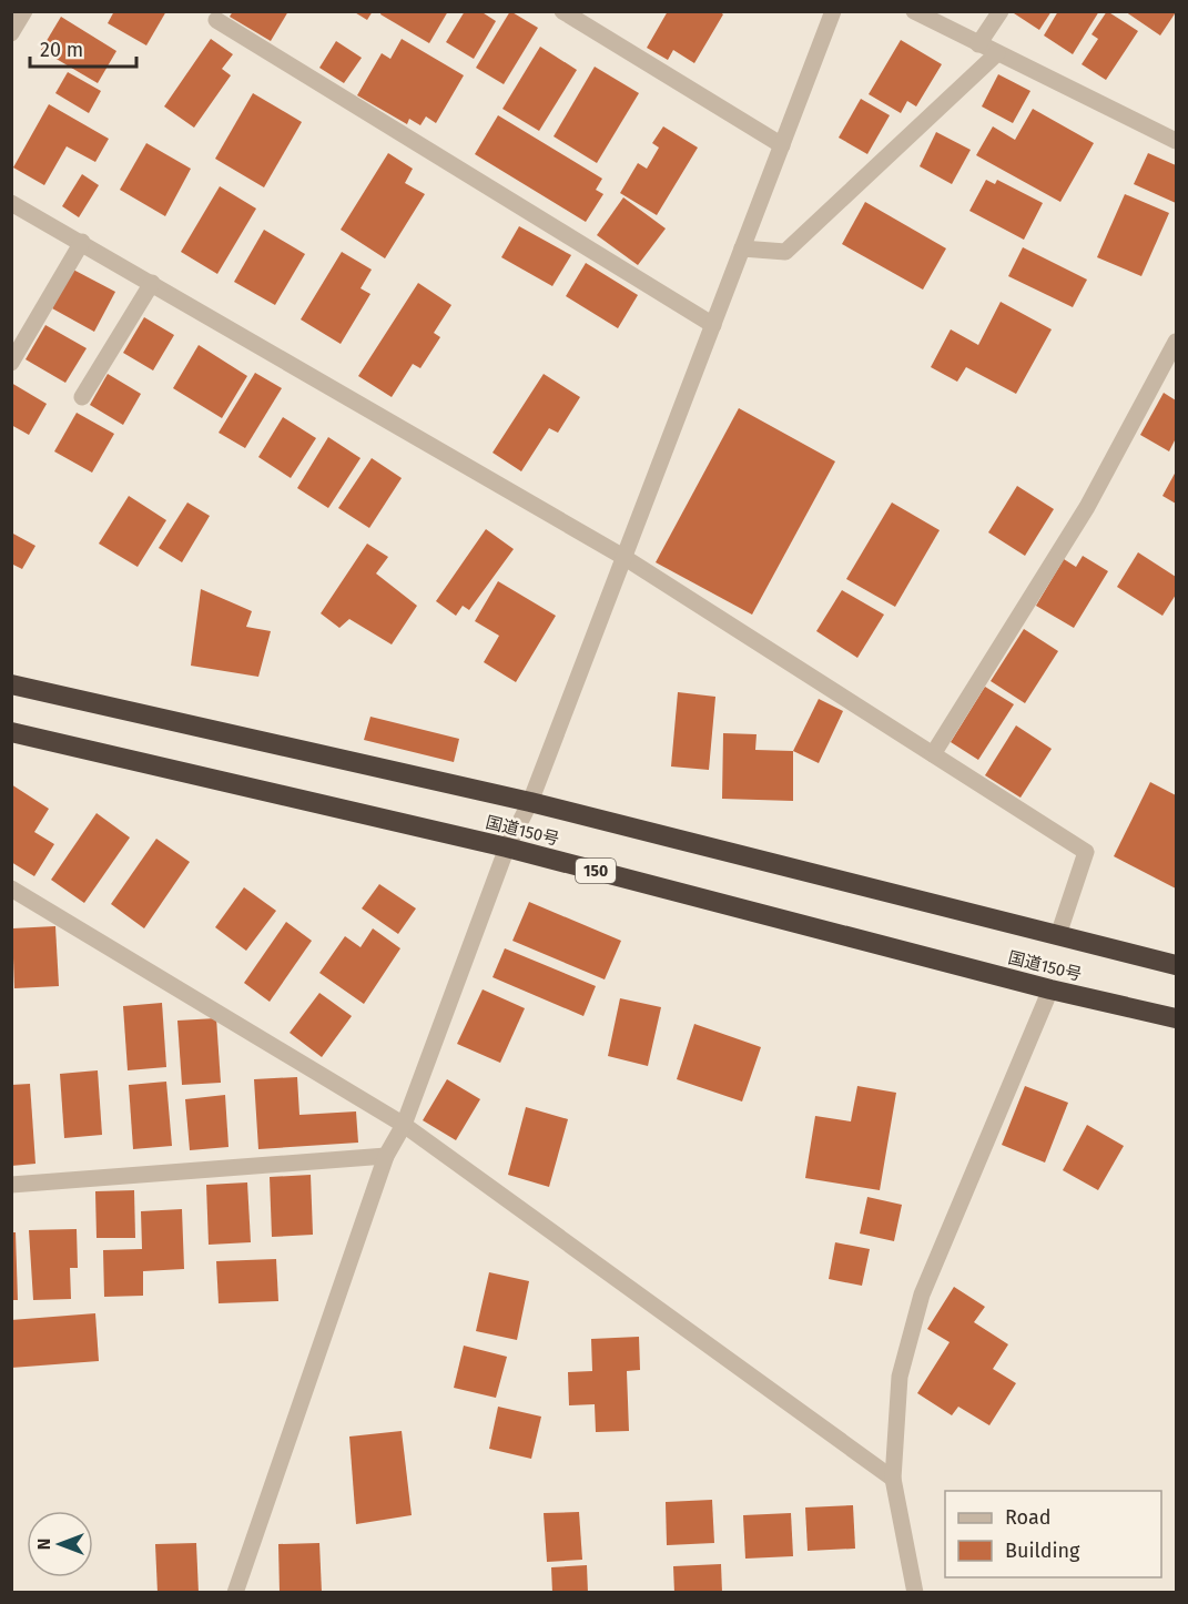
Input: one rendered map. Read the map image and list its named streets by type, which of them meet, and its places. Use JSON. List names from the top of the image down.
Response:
{
  "streets": {
    "highway": ["国道150号", "150"]
  },
  "legend": ["Road", "Building"],
  "scale_bar": "20 m",
  "north": "left"
}
